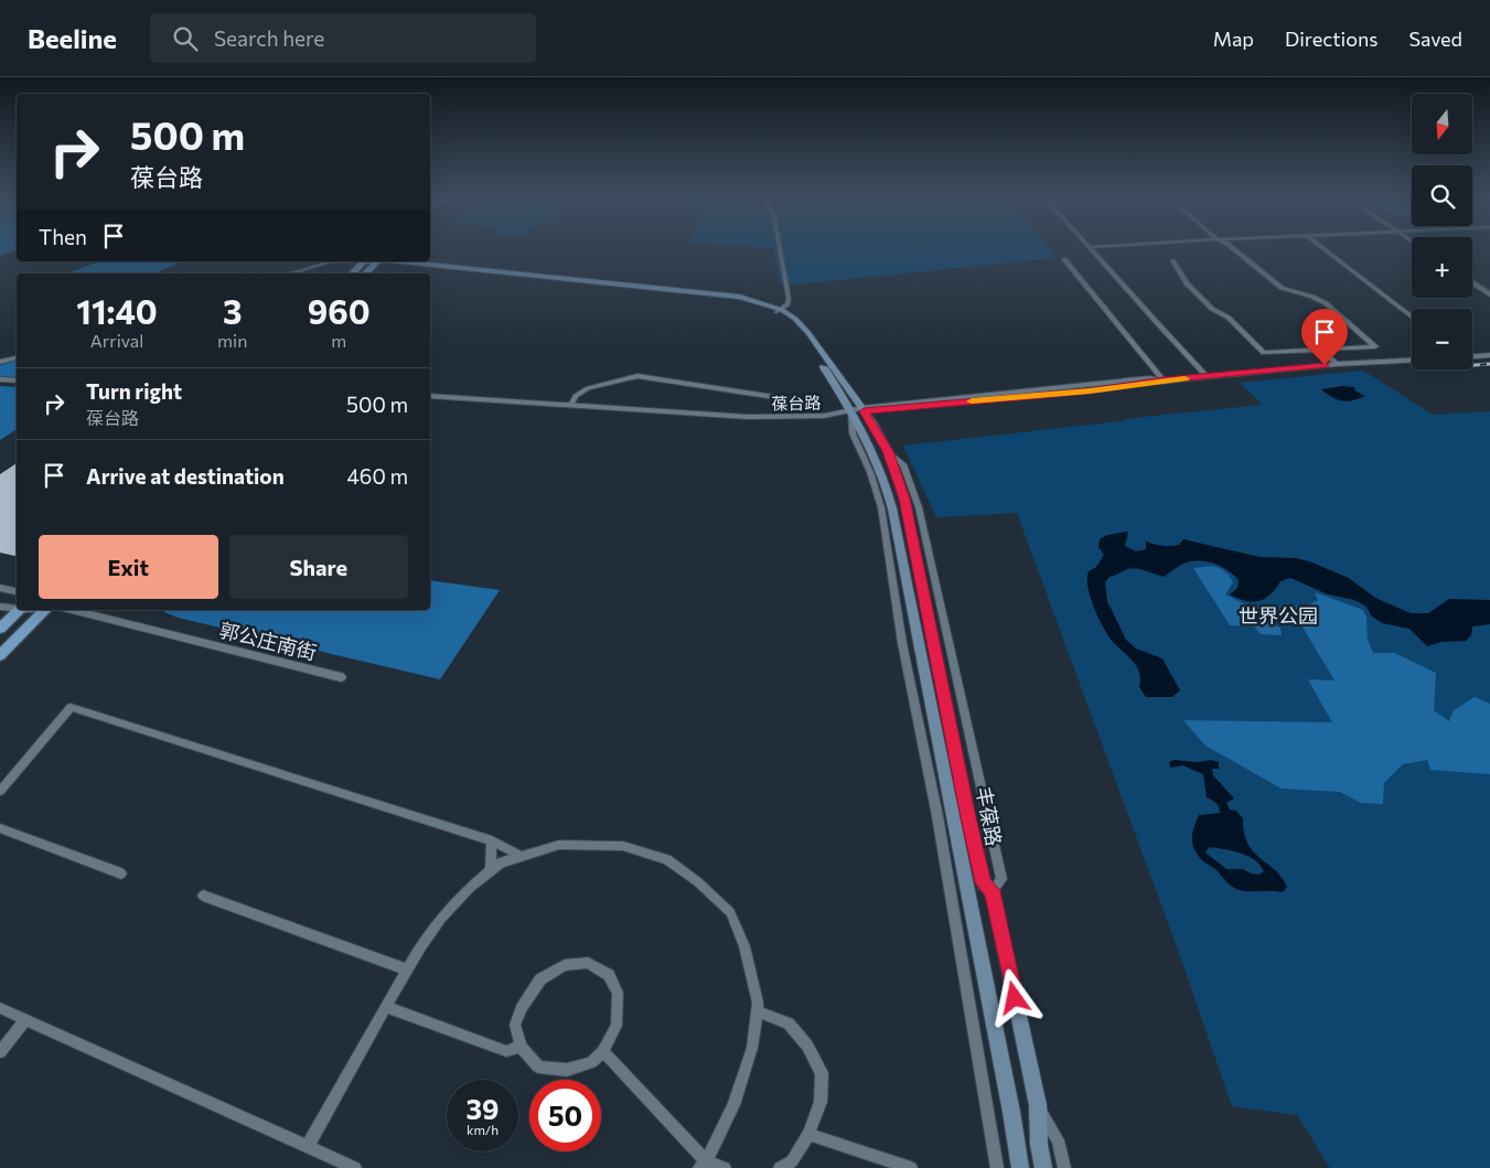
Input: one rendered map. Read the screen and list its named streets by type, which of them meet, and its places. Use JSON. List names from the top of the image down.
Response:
{
  "streets": {
    "main road": ["丰葆路"],
    "street": ["葆台路", "郭公庄南街"]
  },
  "crossings": [
    ["葆台路", "丰葆路"]
  ],
  "parks": ["世界公园"],
  "north": "bottom",
  "page": {
    "header": "Beeline",
    "search": "Search here",
    "nav": ["Map", "Directions", "Saved"],
    "map_buttons": ["+", "−"],
    "turn": ["500 m", "葆台路"],
    "then": "Then",
    "eta": [
      "11:40",
      "Arrival",
      "3",
      "min",
      "960",
      "m"
    ],
    "list": [
      {
        "name": "Turn right",
        "note": "葆台路",
        "value": "500 m"
      },
      {
        "name": "Arrive at destination",
        "value": "460 m"
      }
    ],
    "buttons": ["Exit", "Share"],
    "speed": "39 km/h",
    "limit": "50"
  }
}
